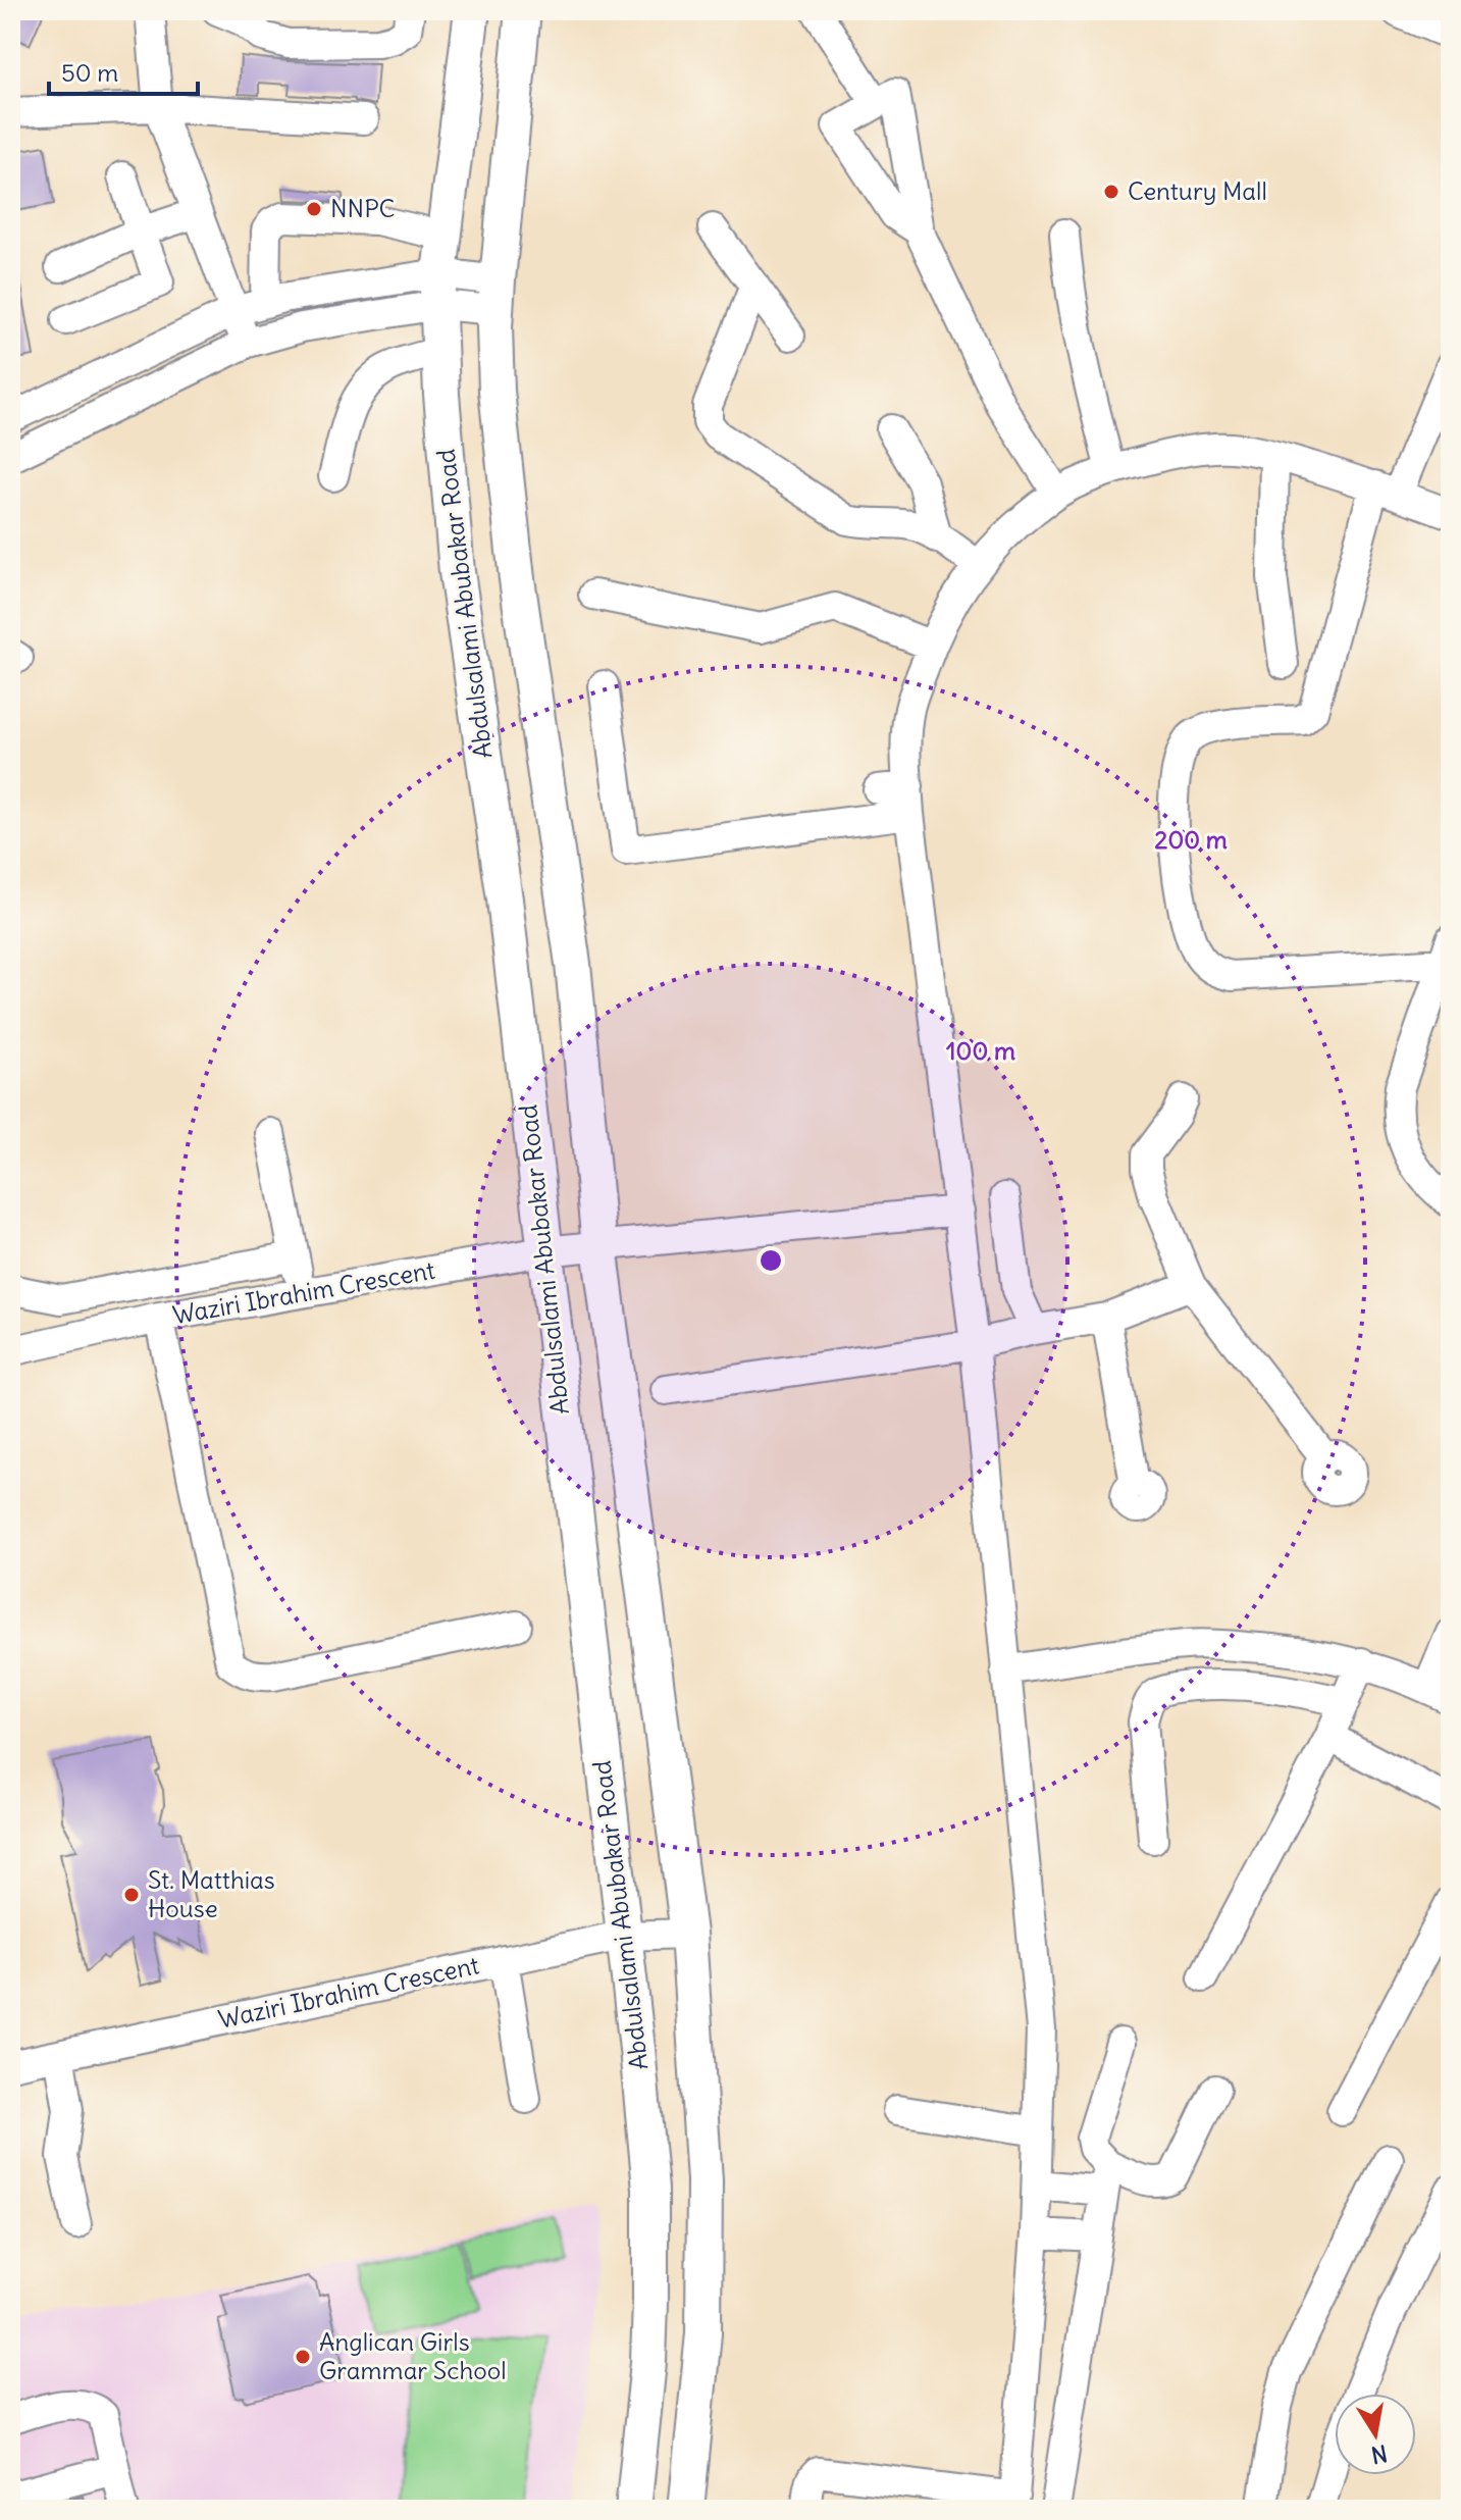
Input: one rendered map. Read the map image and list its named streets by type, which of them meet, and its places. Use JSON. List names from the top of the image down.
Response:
{
  "streets": {
    "main road": ["Abdulsalami Abubakar Road"],
    "street": ["Waziri Ibrahim Crescent"]
  },
  "crossings": [
    ["Abdulsalami Abubakar Road", "Waziri Ibrahim Crescent"]
  ],
  "places": [
    "Century Mall",
    "NNPC",
    "St. Matthias House",
    "Anglican Girls Grammar School"
  ],
  "scale_bar": "50 m",
  "north": "bottom",
  "rings": ["200 m", "100 m"]
}
